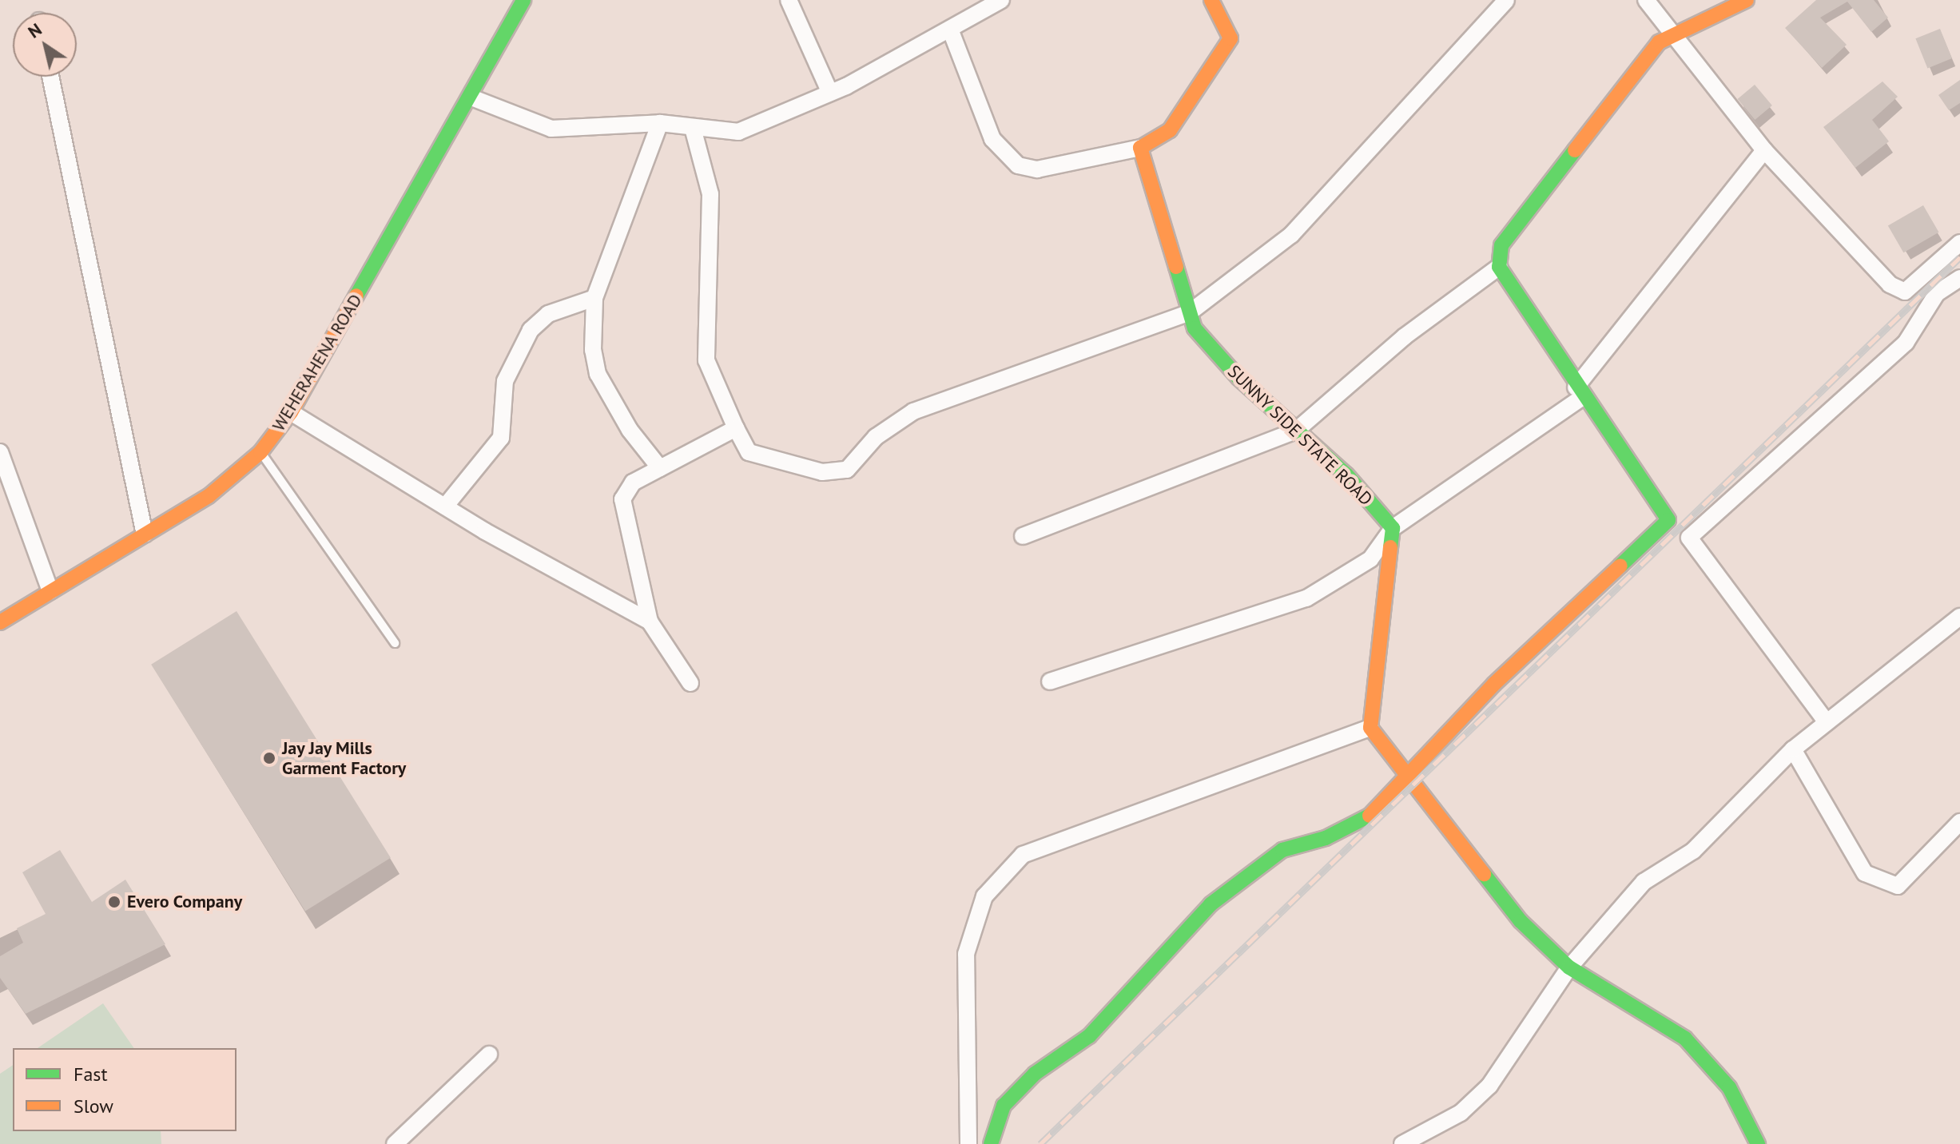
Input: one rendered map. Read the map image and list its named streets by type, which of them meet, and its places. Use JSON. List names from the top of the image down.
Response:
{
  "streets": {
    "street": ["WEHERAHENA ROAD", "SUNNY SIDE STATE ROAD"]
  },
  "places": ["Jay Jay Mills Garment Factory", "Evero Company"],
  "legend": ["Fast", "Slow"],
  "north": "top left"
}
